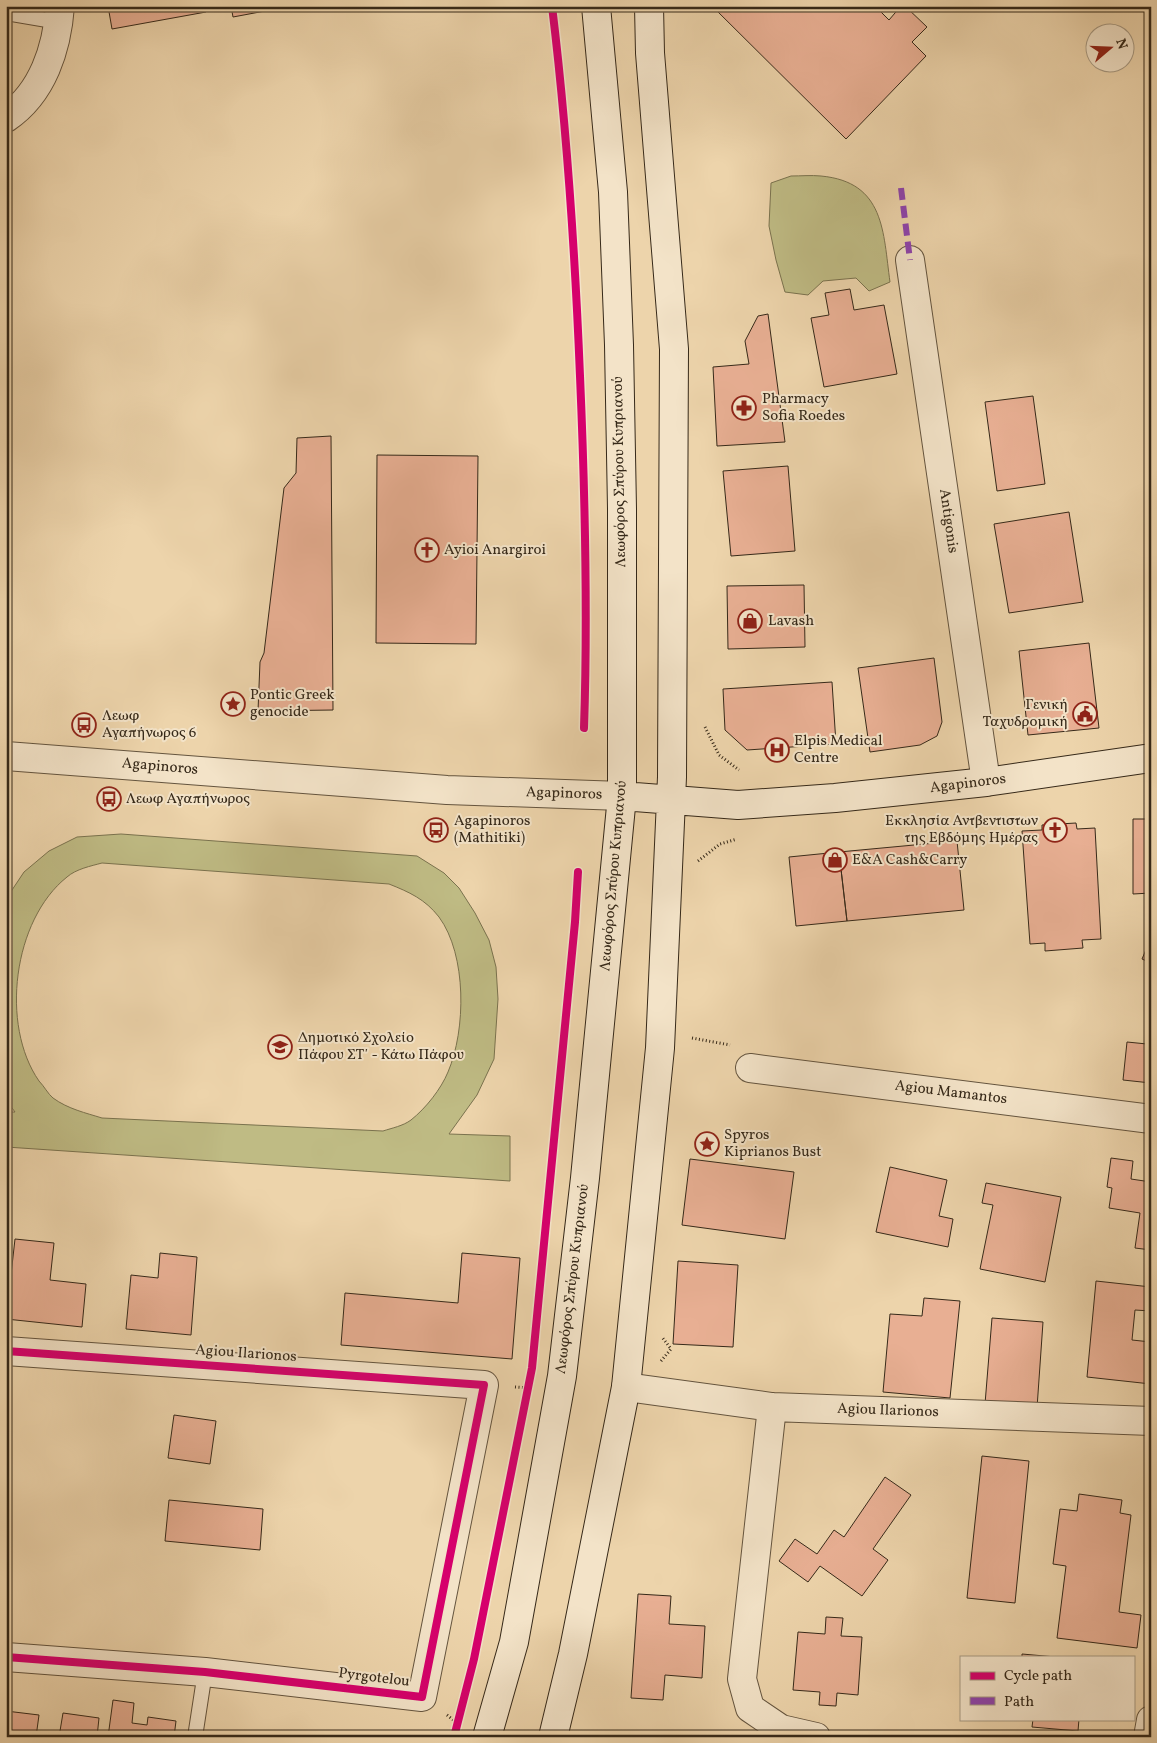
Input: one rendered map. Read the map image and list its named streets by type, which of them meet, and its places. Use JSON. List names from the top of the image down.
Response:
{
  "streets": {
    "main road": [
      "Λεωφόρος Σπύρου Κυπριανού",
      "Antigonis",
      "Agapinoros",
      "Agiou Mamantos",
      "Agiou Ilarionos",
      "Pyrgotelou"
    ]
  },
  "crossings": [
    ["Λεωφόρος Σπύρου Κυπριανού", "Agapinoros"],
    ["Antigonis", "Agapinoros"],
    ["Agiou Ilarionos", "Pyrgotelou"]
  ],
  "places": {
    "pharmacy": ["Pharmacy Sofia Roedes"],
    "church": ["Ayioi Anargiroi", "Εκκλησία Αντβεντιστων της Εβδόμης Ημέρας"],
    "shop": ["Lavash", "E&A Cash&Carry"],
    "place": ["Pontic Greek genocide", "Spyros Kiprianos Bust"],
    "public building": ["Γενική Ταχυδρομική"],
    "bus stop": ["Λεωφ Αγαπήνωρος 6", "Λεωφ Αγαπήνωρος", "Agapinoros (Mathitiki)"],
    "hospital": ["Elpis Medical Centre"],
    "school or university": ["Δημοτικό Σχολείο Πάφου ΣΤ΄ - Κάτω Πάφου"]
  },
  "legend": ["Cycle path", "Path"],
  "north": "right"
}
